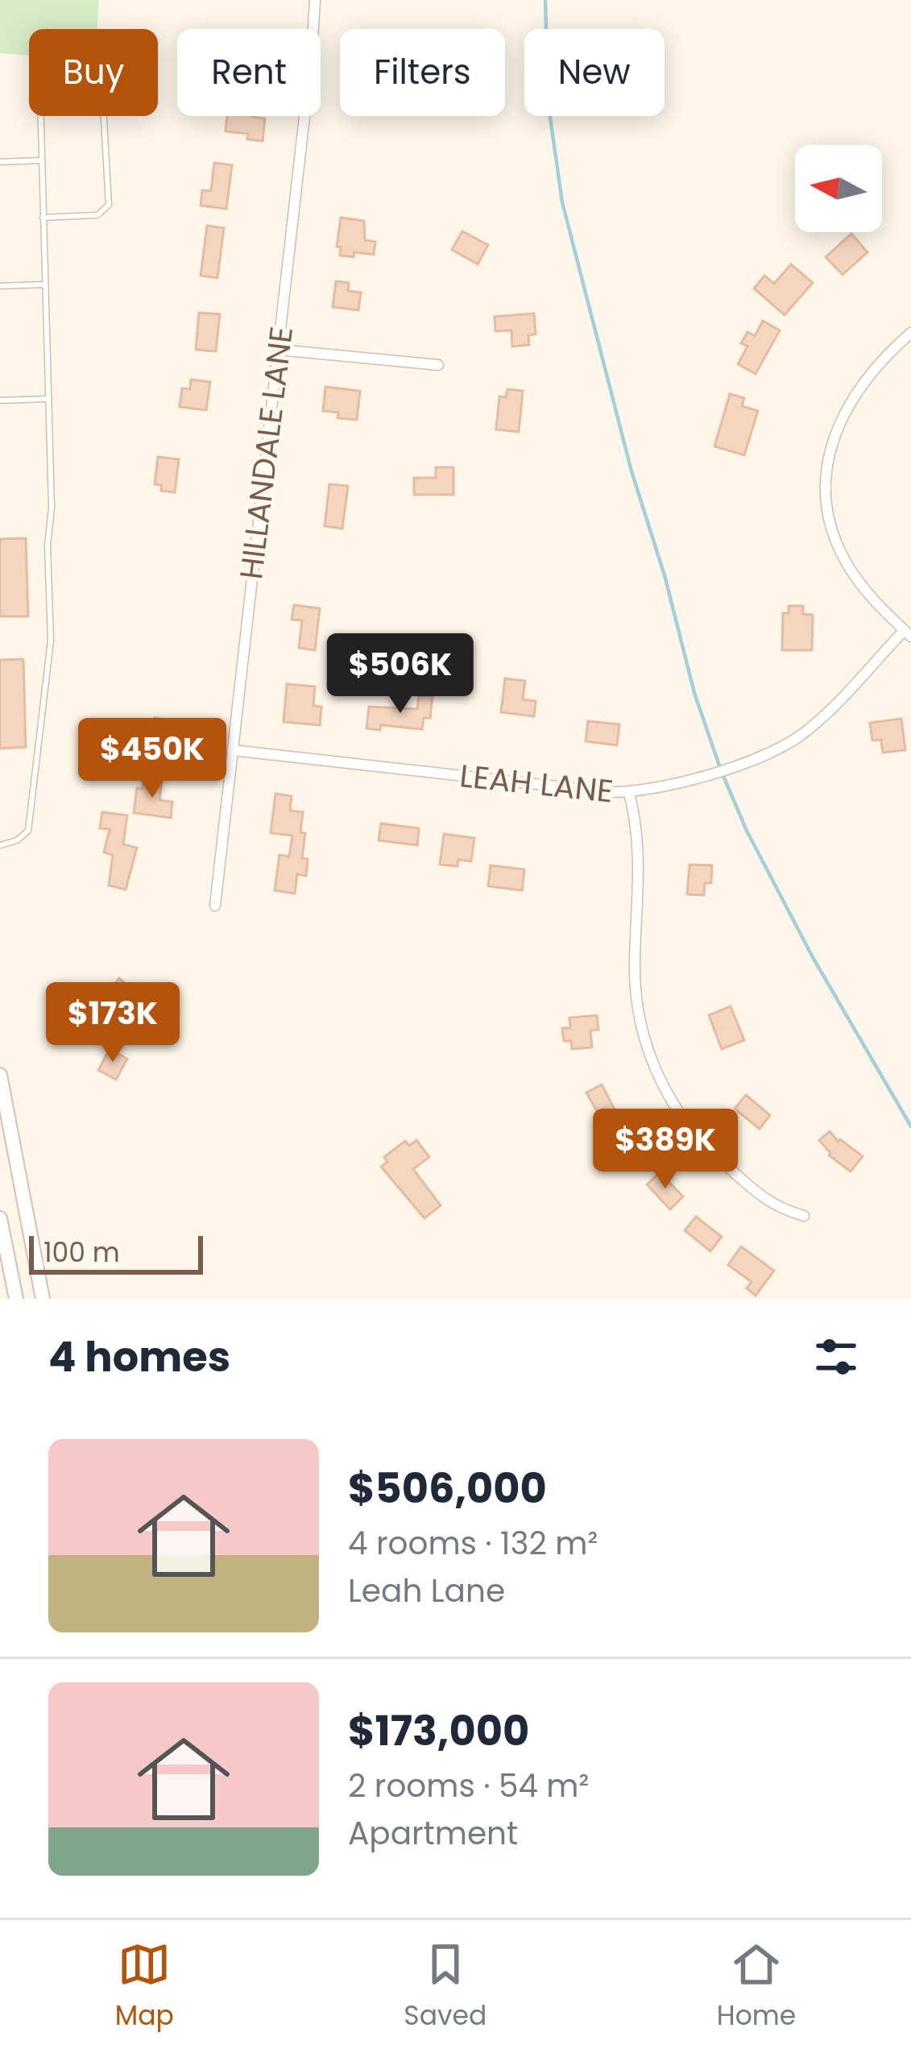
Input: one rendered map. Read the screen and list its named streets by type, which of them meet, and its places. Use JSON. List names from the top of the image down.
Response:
{
  "streets": {
    "street": ["HILLANDALE LANE", "LEAH LANE"]
  },
  "crossings": [
    ["HILLANDALE LANE", "LEAH LANE"]
  ],
  "scale_bar": "100 m",
  "north": "left",
  "page": {
    "chip": [
      "Buy",
      "Rent",
      "Filters",
      "New"
    ],
    "price": [
      "$506K",
      "$450K",
      "$173K",
      "$389K"
    ],
    "scale": "100 m",
    "heading": "4 homes",
    "list": [
      {
        "name": "$506,000",
        "note": "4 rooms · 132 m² · Leah Lane"
      },
      {
        "name": "$173,000",
        "note": "2 rooms · 54 m² · Apartment"
      }
    ],
    "tabs": ["Map", "Saved", "Home"]
  }
}
